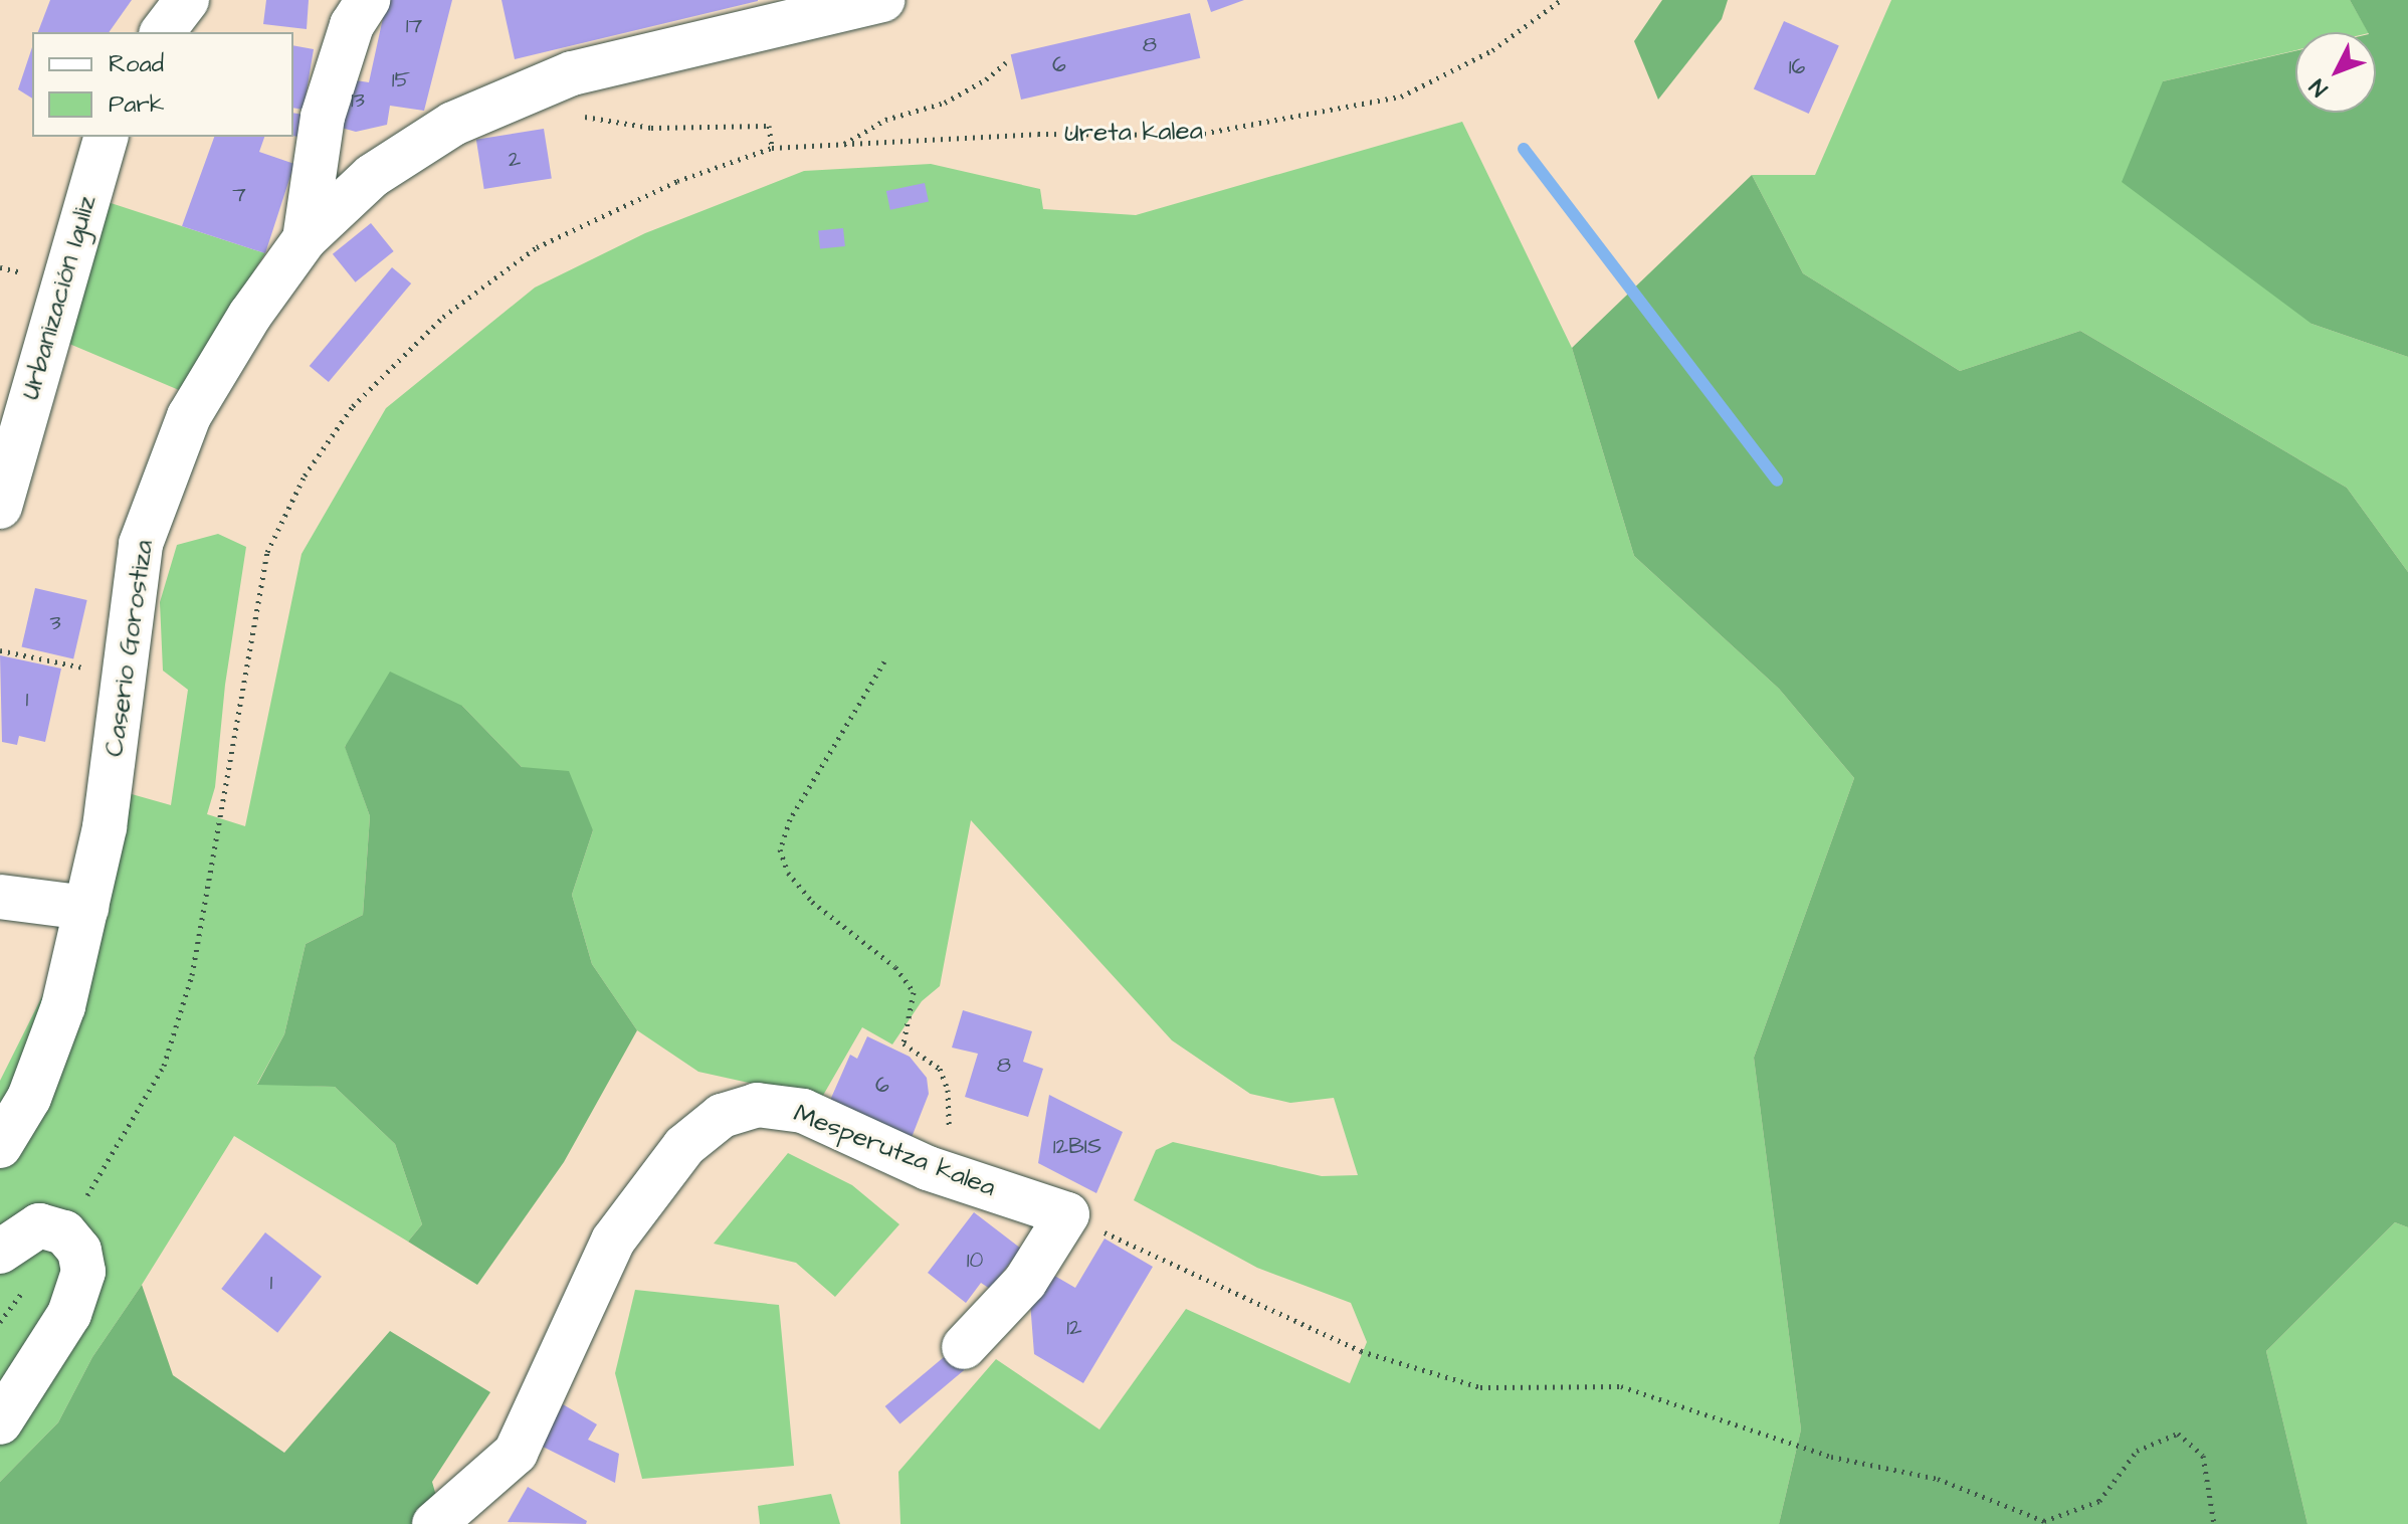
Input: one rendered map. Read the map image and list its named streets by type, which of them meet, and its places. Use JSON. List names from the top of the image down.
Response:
{
  "streets": {
    "street": ["Urbanización Iguliz", "Caserio Gorostiza", "Mesperutza kalea"],
    "path": ["Ureta kalea"]
  },
  "house_numbers": [
    "17",
    "8",
    "6",
    "16",
    "15",
    "13",
    "2",
    "7",
    "3",
    "1",
    "8",
    "6",
    "12BIS",
    "10",
    "1",
    "12"
  ],
  "legend": ["Road", "Park"],
  "north": "bottom left"
}
